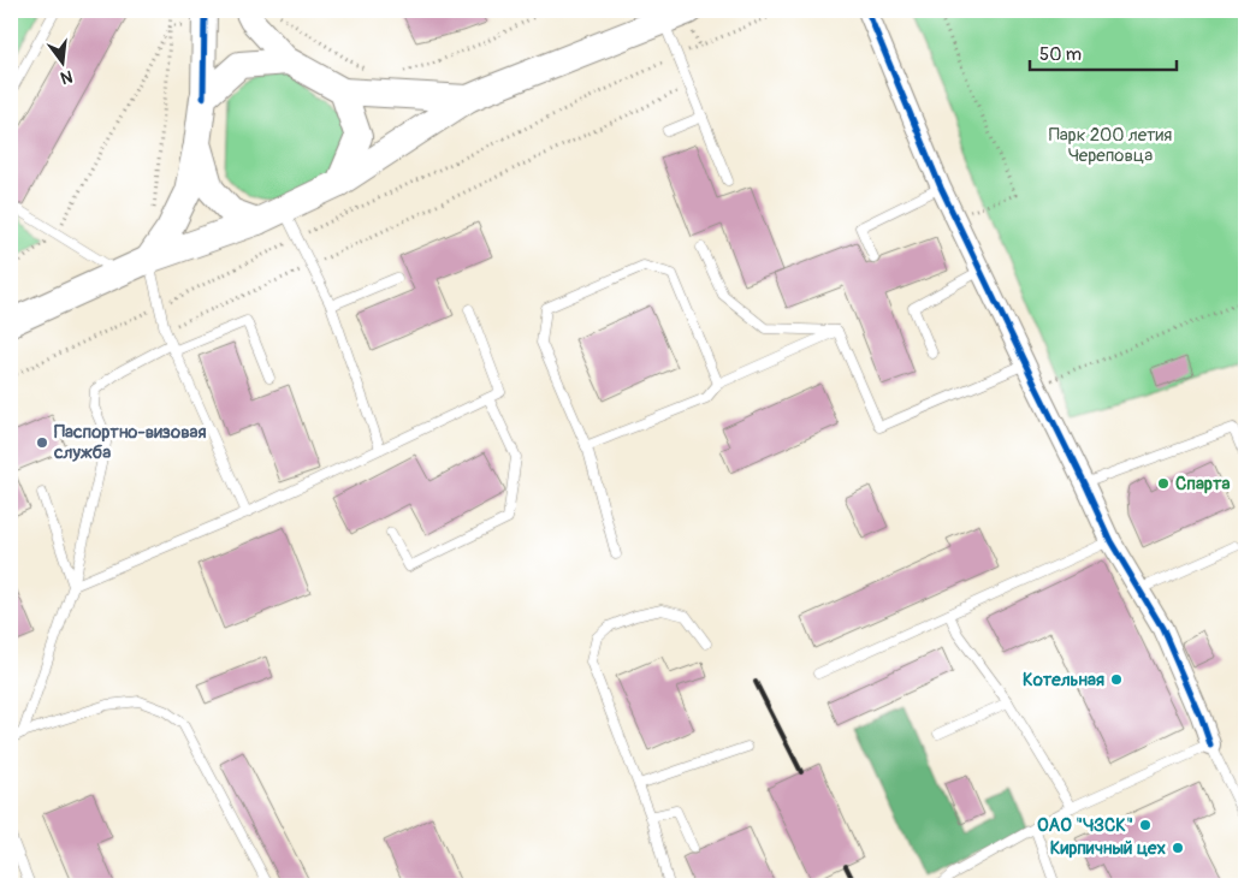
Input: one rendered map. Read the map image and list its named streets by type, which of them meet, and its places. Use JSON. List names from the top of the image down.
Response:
{
  "parks": ["Парк 200 летия Череповца"],
  "places": [
    "Паспортно-визовая служба",
    "Спарта",
    "Котельная",
    "ОАО \"ЧЗСК\"",
    "Кирпичный цех"
  ],
  "scale_bar": "50 m",
  "north": "bottom"
}
